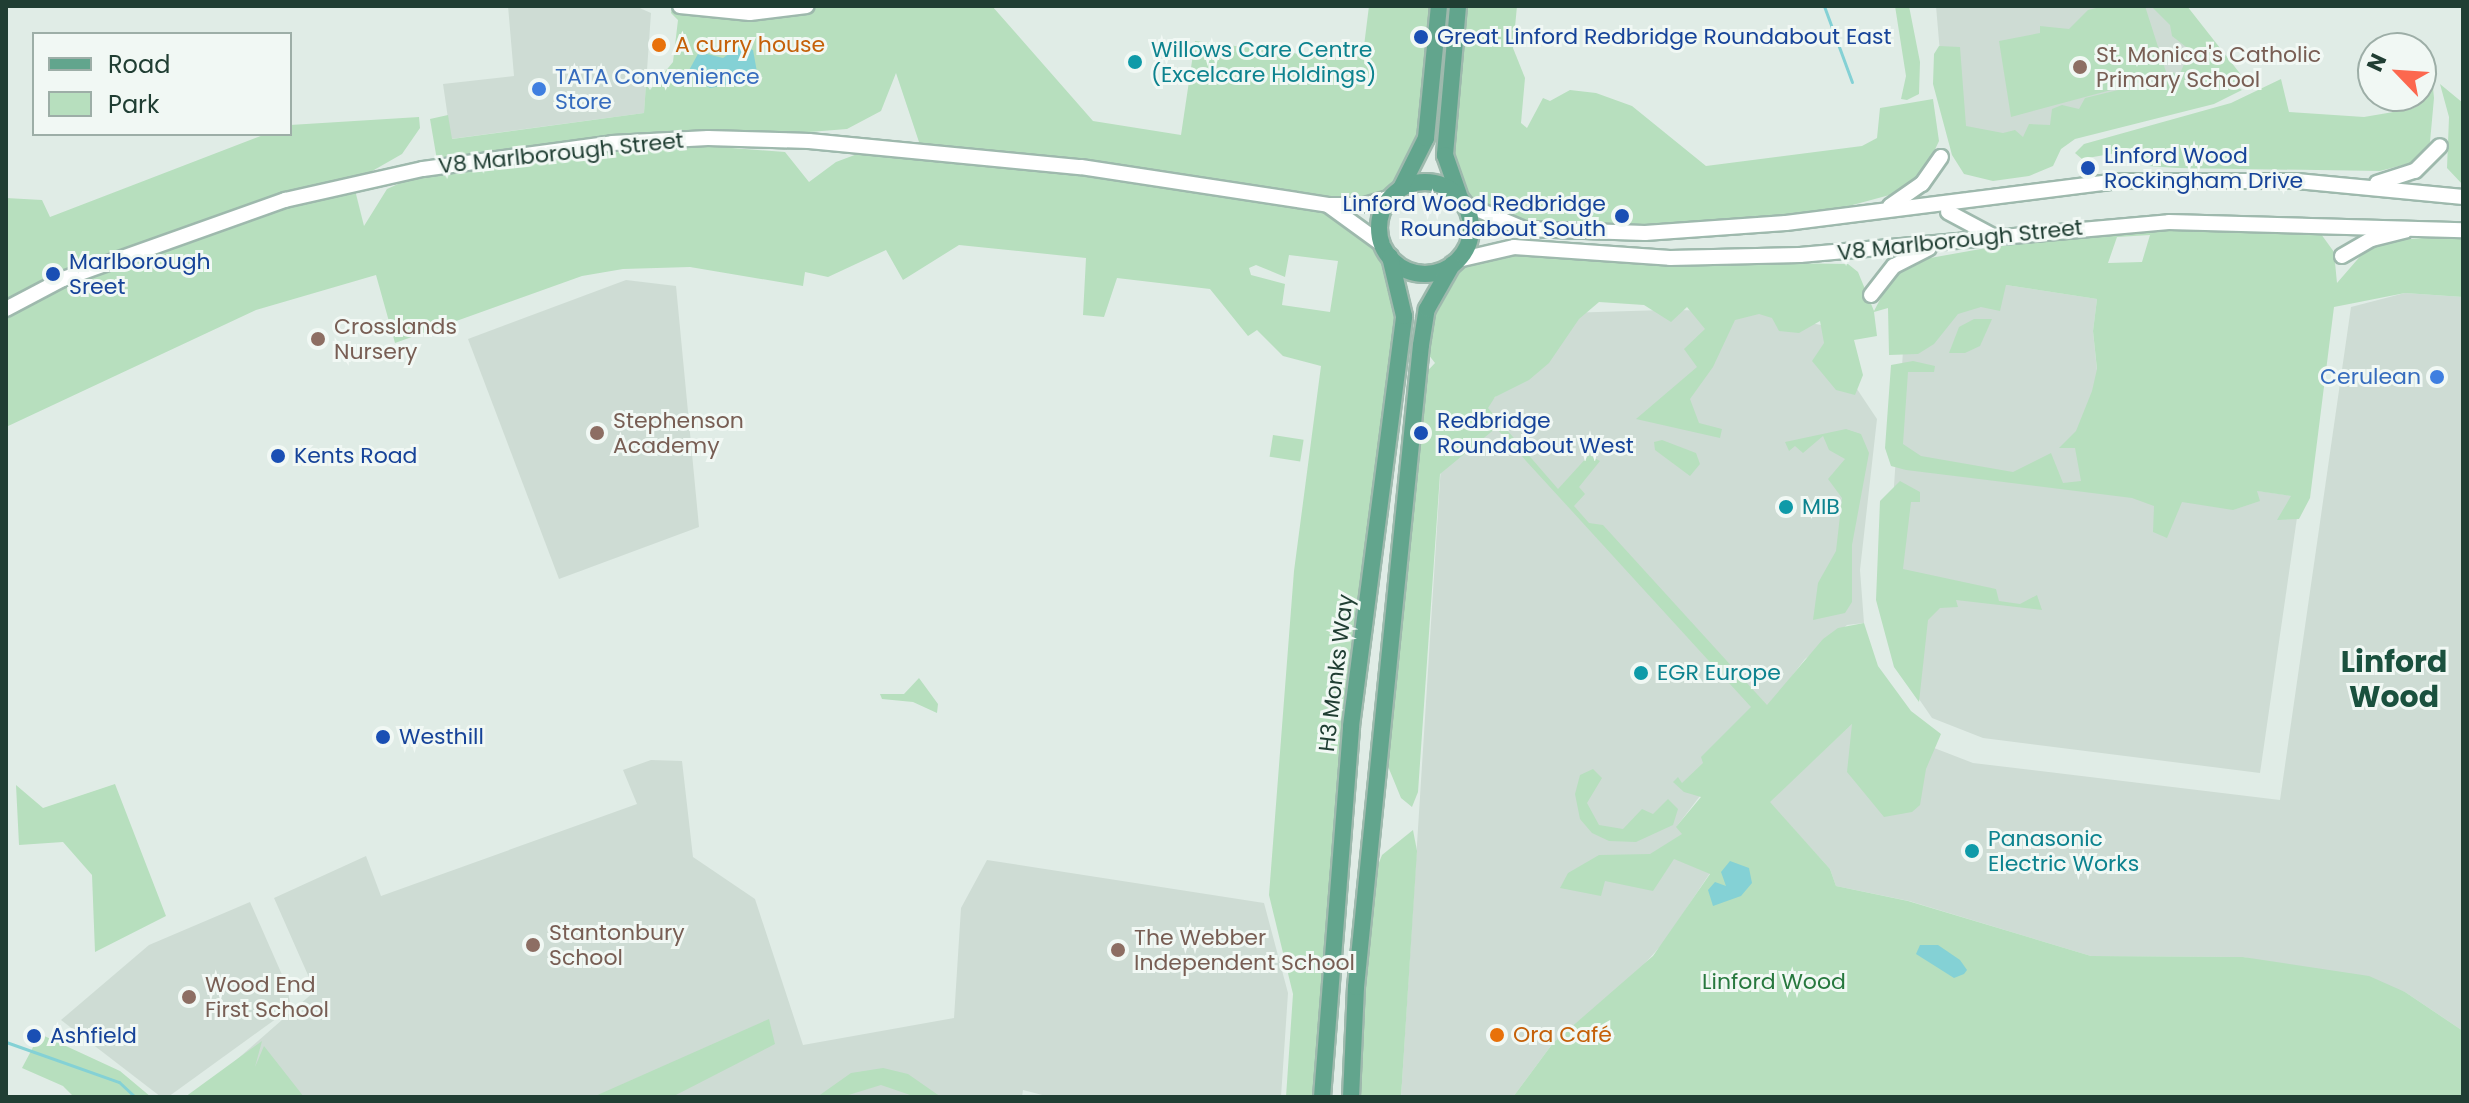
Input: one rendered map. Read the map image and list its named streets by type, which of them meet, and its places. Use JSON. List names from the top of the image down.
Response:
{
  "streets": {
    "main road": ["V8 Marlborough Street", "H3 Monks Way"]
  },
  "crossings": [
    ["V8 Marlborough Street", "H3 Monks Way"]
  ],
  "districts": ["Linford Wood"],
  "parks": ["Linford Wood"],
  "places": [
    "Great Linford Redbridge Roundabout East",
    "A curry house",
    "Willows Care Centre (Excelcare Holdings)",
    "St. Monica's Catholic Primary School",
    "TATA Convenience Store",
    "Linford Wood Rockingham Drive",
    "Linford Wood Redbridge Roundabout South",
    "Marlborough Sreet",
    "Crosslands Nursery",
    "Cerulean",
    "Stephenson Academy",
    "Redbridge Roundabout West",
    "Kents Road",
    "MIB",
    "EGR Europe",
    "Westhill",
    "Panasonic Electric Works",
    "Stantonbury School",
    "The Webber Independent School",
    "Wood End First School",
    "Ora Café",
    "Ashfield"
  ],
  "legend": ["Road", "Park"],
  "north": "top left"
}
